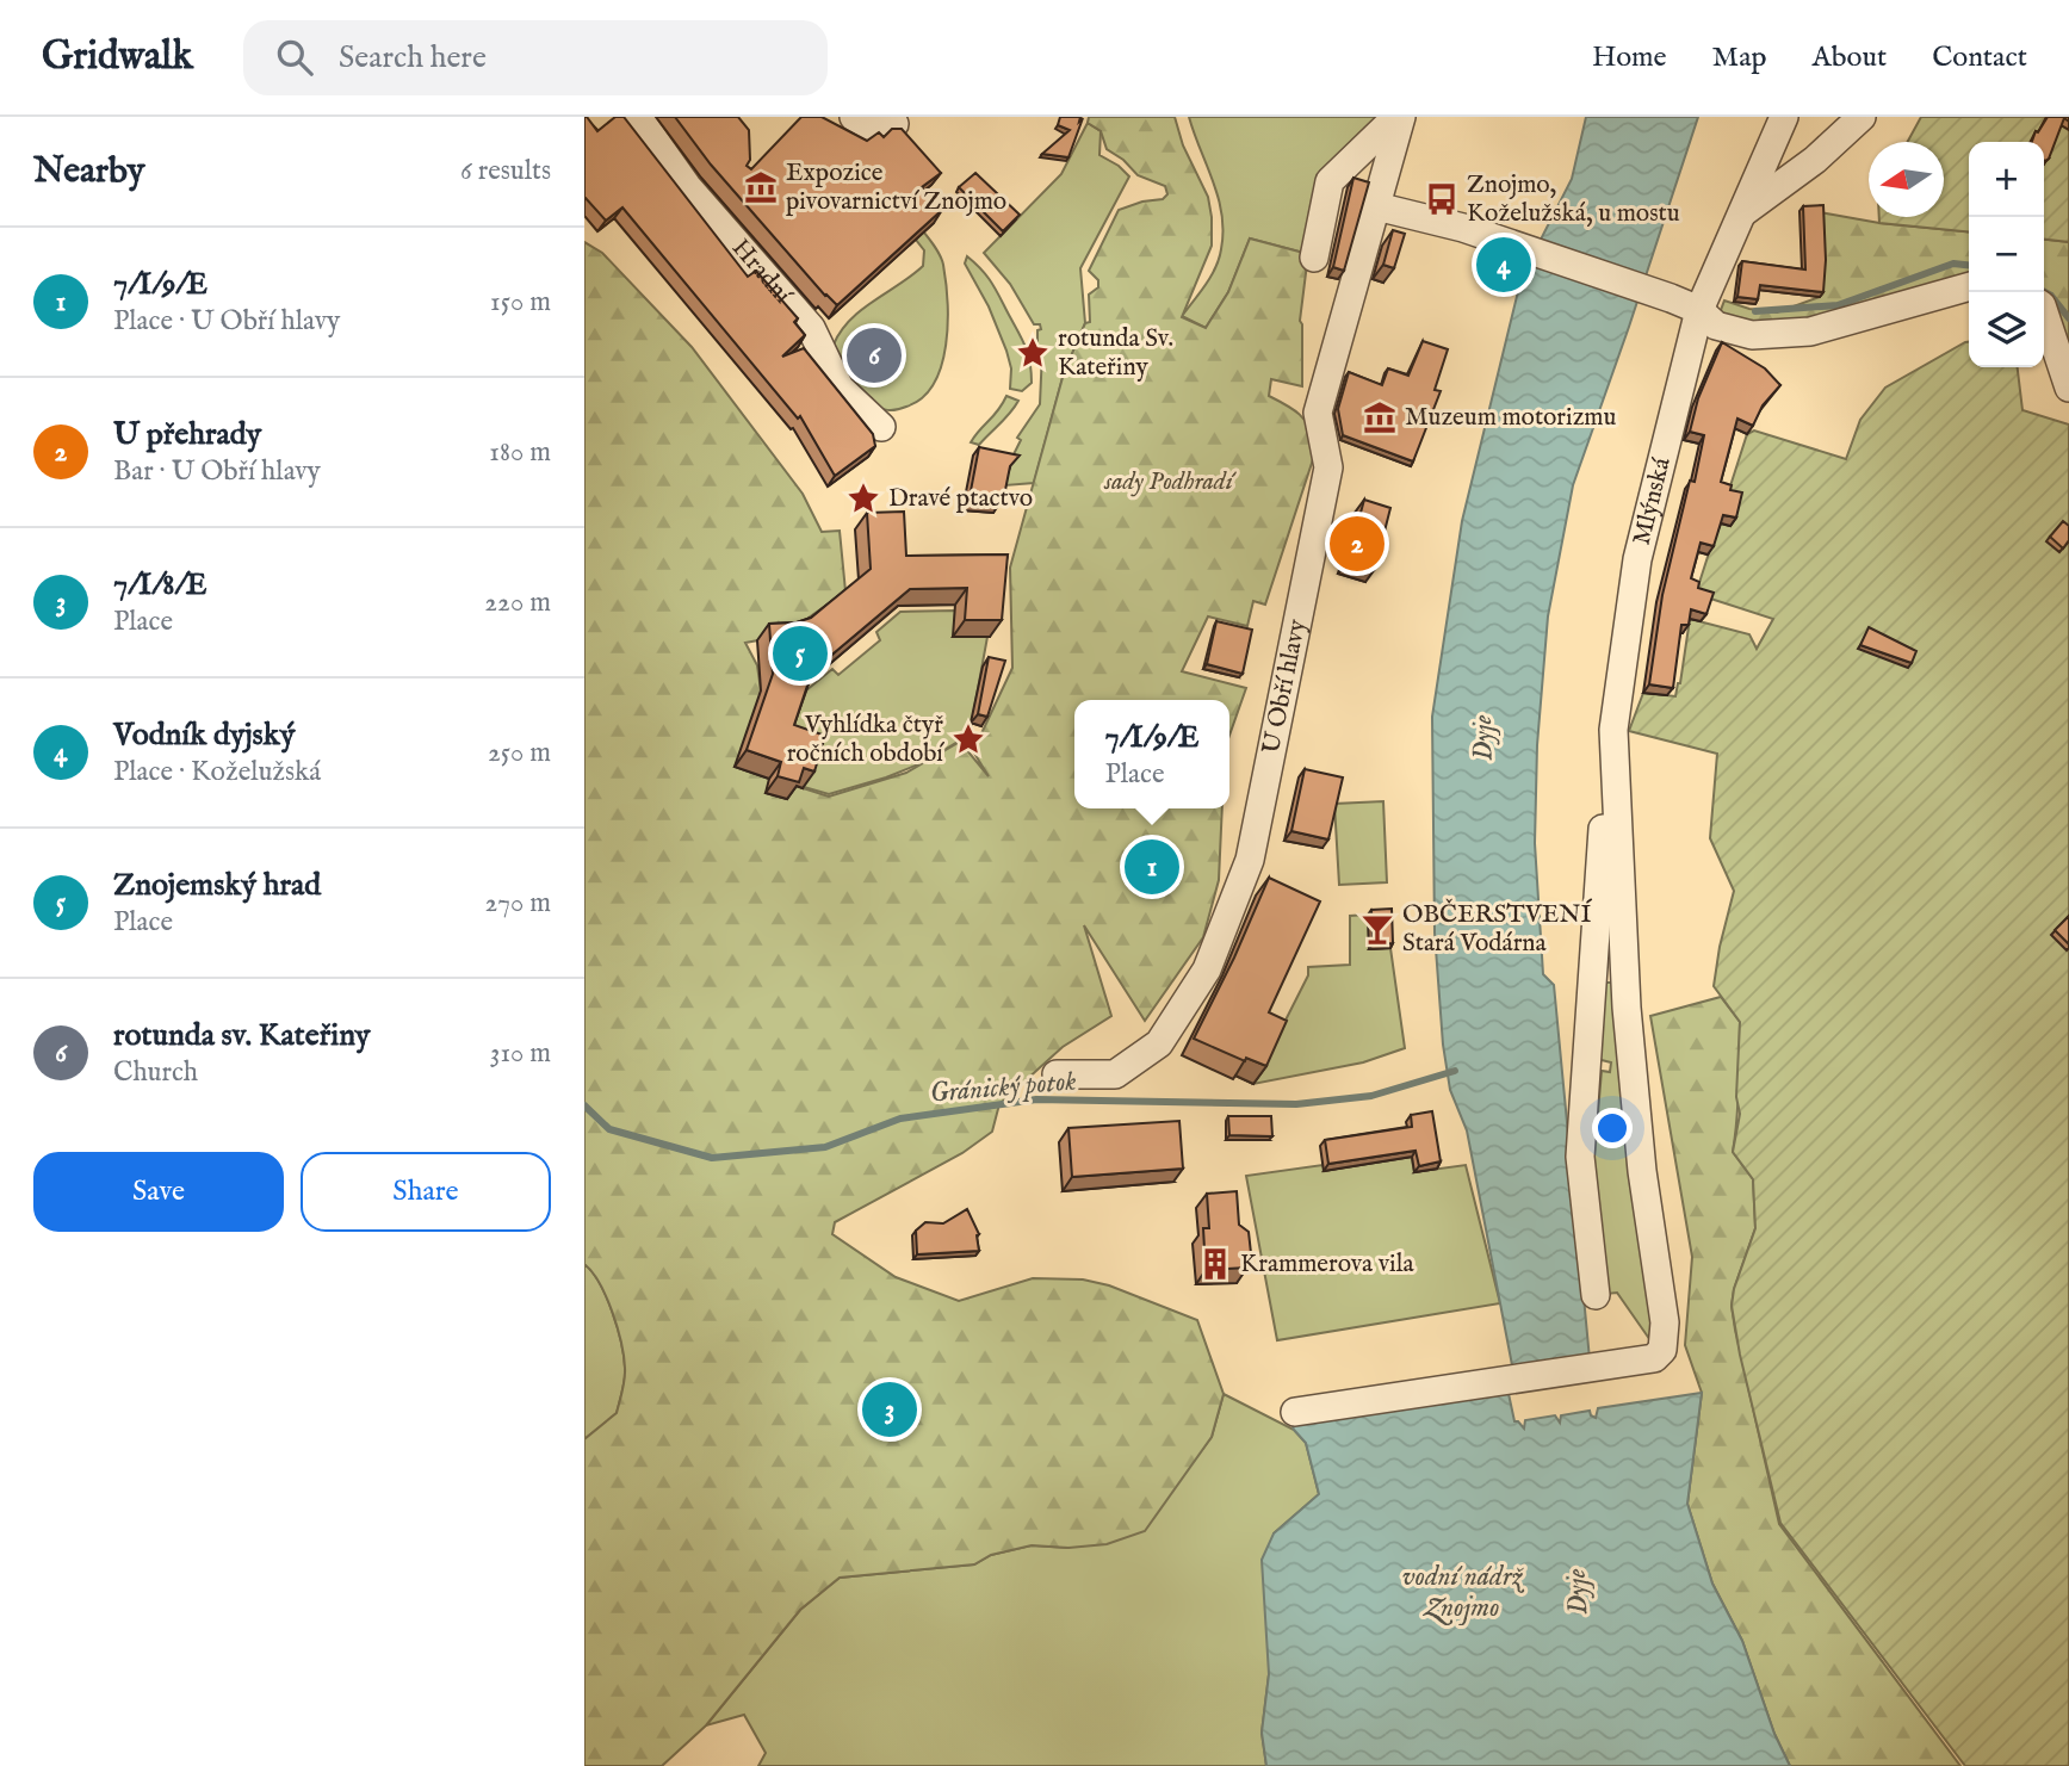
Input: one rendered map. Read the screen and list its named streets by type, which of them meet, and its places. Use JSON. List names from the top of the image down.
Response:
{
  "streets": {
    "street": ["Hradní", "Mlýnská", "U Obří hlavy"]
  },
  "water": ["Dyje", "Gránický potok", "vodní nádrž Znojmo"],
  "parks": ["sady Podhradí"],
  "places": {
    "museum": ["Expozice pivovarnictví Znojmo", "Muzeum motorizmu"],
    "bus stop": ["Znojmo, Koželužská, u mostu"],
    "place": ["rotunda Sv. Kateřiny", "Dravé ptactvo", "Vyhlídka čtyř ročních období"],
    "bar": ["OBČERSTVENÍ Stará Vodárna"],
    "building": ["Krammerova vila"]
  },
  "north": "left",
  "page": {
    "header": "Gridwalk",
    "search": "Search here",
    "nav": [
      "Home",
      "Map",
      "About",
      "Contact"
    ],
    "heading": ["Nearby", "6 results"],
    "map_buttons": ["+", "−"],
    "list": [
      {
        "mark": "1",
        "name": "7/I/9/E",
        "note": "Place · U Obří hlavy",
        "value": "150 m"
      },
      {
        "mark": "2",
        "name": "U přehrady",
        "note": "Bar · U Obří hlavy",
        "value": "180 m"
      },
      {
        "mark": "3",
        "name": "7/I/8/E",
        "note": "Place",
        "value": "220 m"
      },
      {
        "mark": "4",
        "name": "Vodník dyjský",
        "note": "Place · Koželužská",
        "value": "250 m"
      },
      {
        "mark": "5",
        "name": "Znojemský hrad",
        "note": "Place",
        "value": "270 m"
      },
      {
        "mark": "6",
        "name": "rotunda sv. Kateřiny",
        "note": "Church",
        "value": "310 m"
      }
    ],
    "pins": [
      "4",
      "6",
      "2",
      "5",
      "1",
      "3"
    ],
    "popup": ["7/I/9/E", "Place"],
    "buttons": ["Save", "Share"]
  }
}
